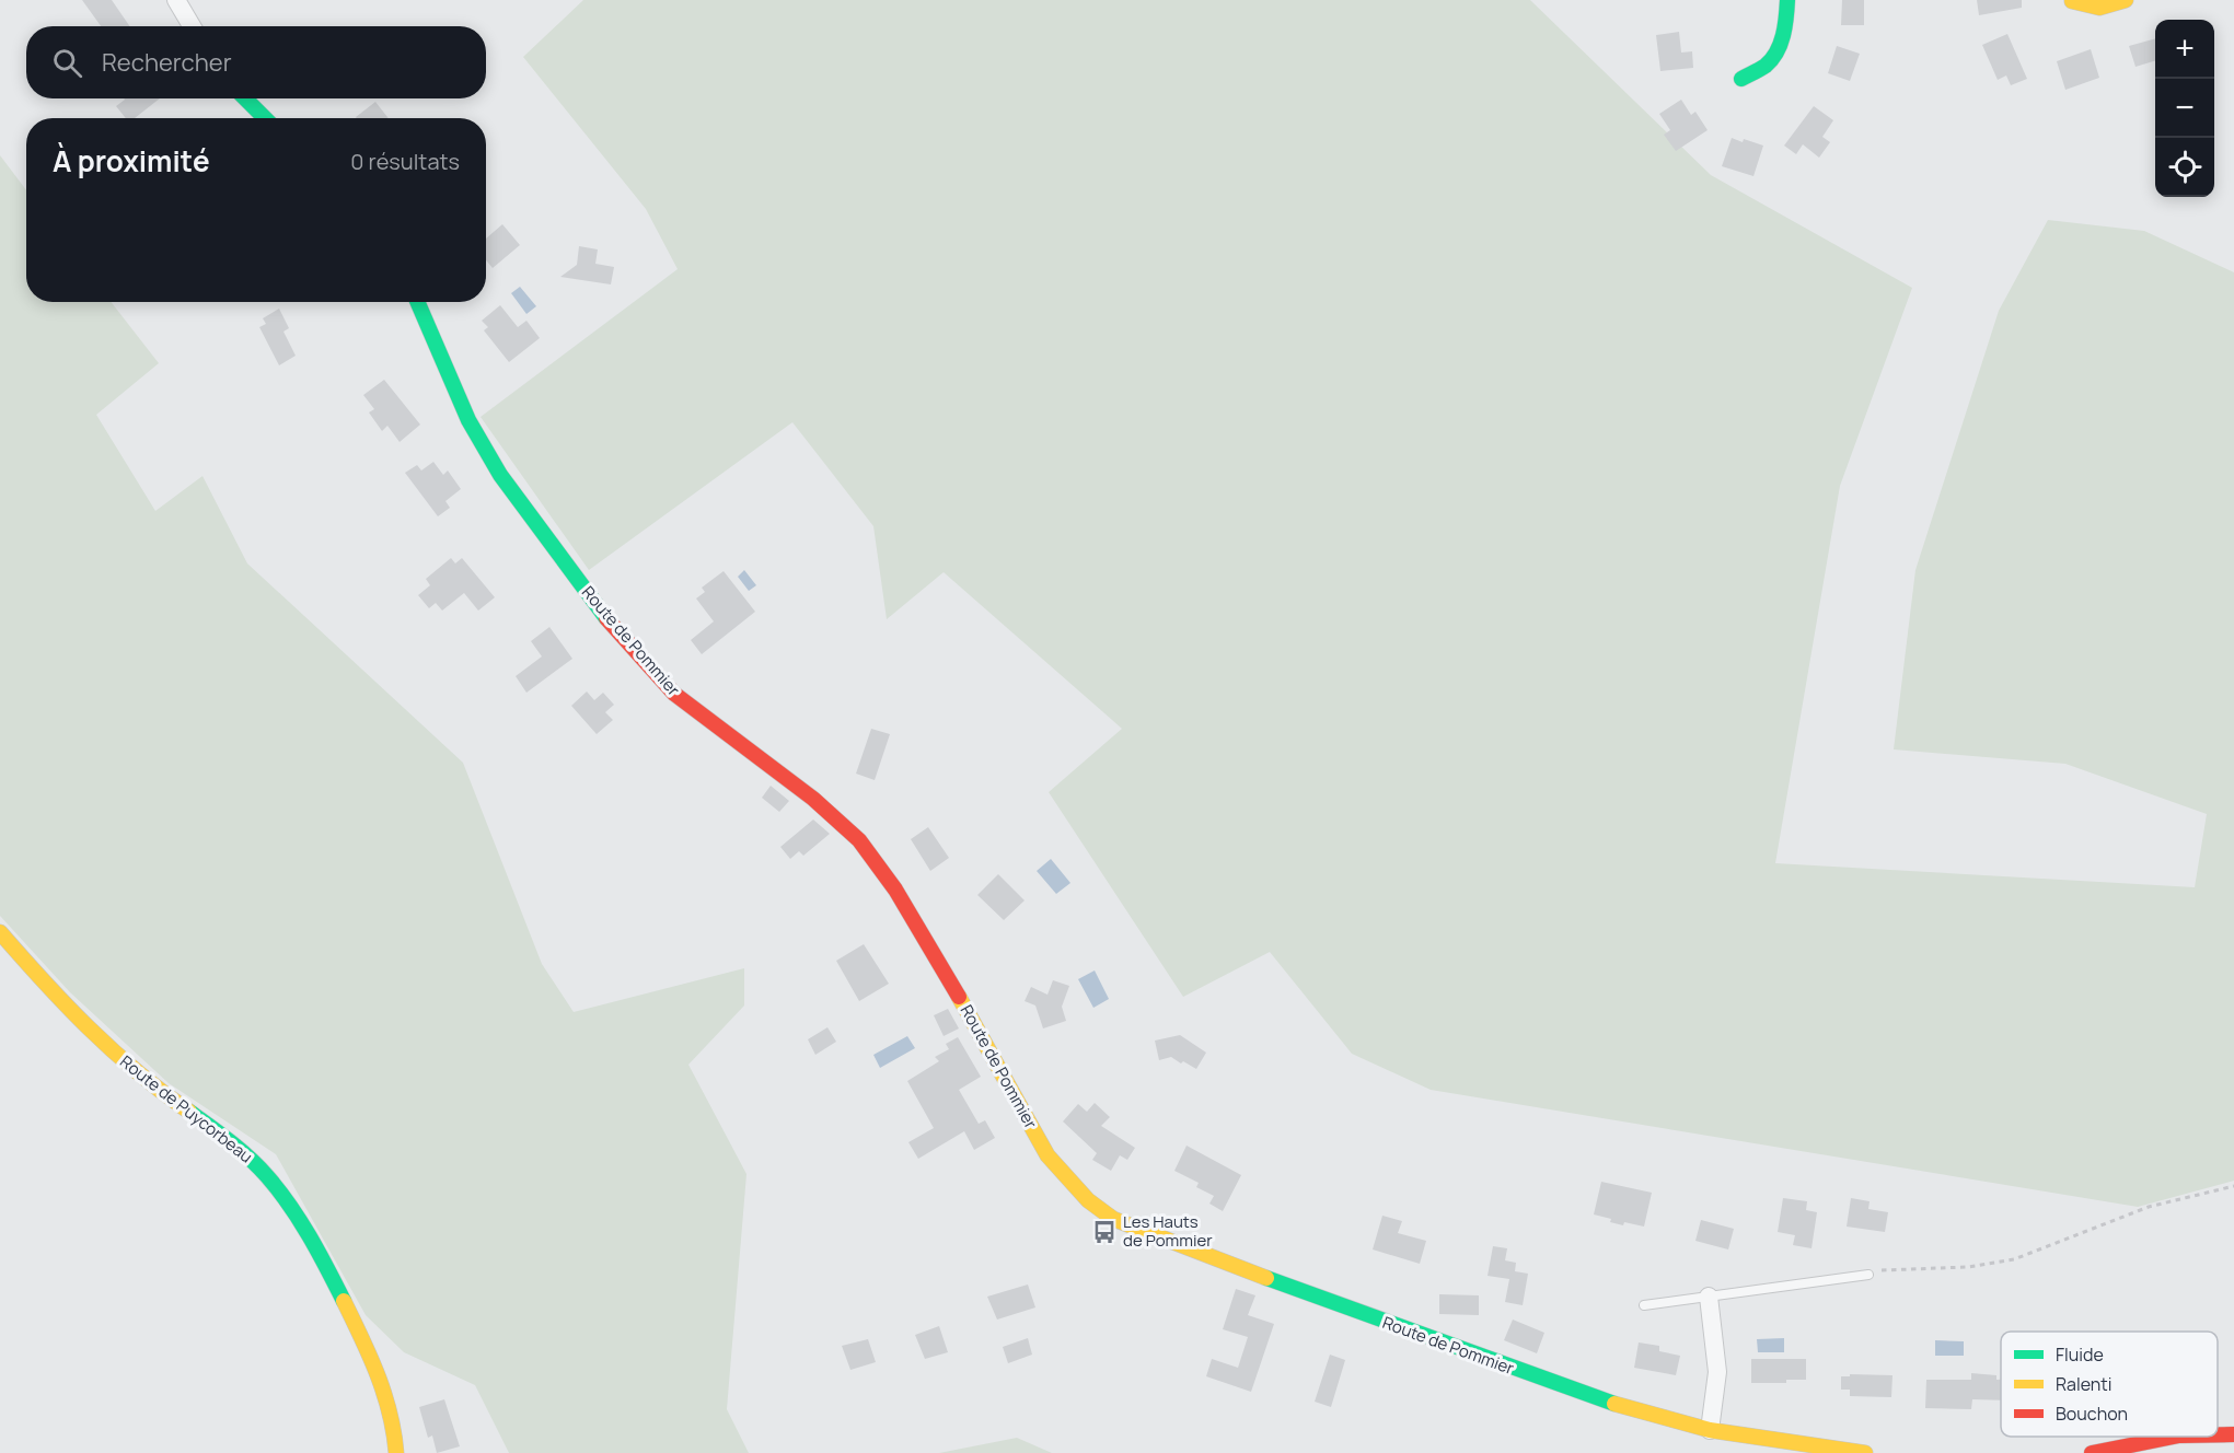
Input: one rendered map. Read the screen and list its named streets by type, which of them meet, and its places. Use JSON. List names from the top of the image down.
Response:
{
  "streets": {
    "street": ["Route de Pommier", "Route de Puycorbeau"]
  },
  "places": {
    "bus stop": ["Les Hauts de Pommier"]
  },
  "legend": ["Fluide", "Ralenti", "Bouchon"],
  "page": {
    "map_buttons": ["+", "−"],
    "search": "Rechercher",
    "heading": ["À proximité", "0 résultats"]
  }
}
